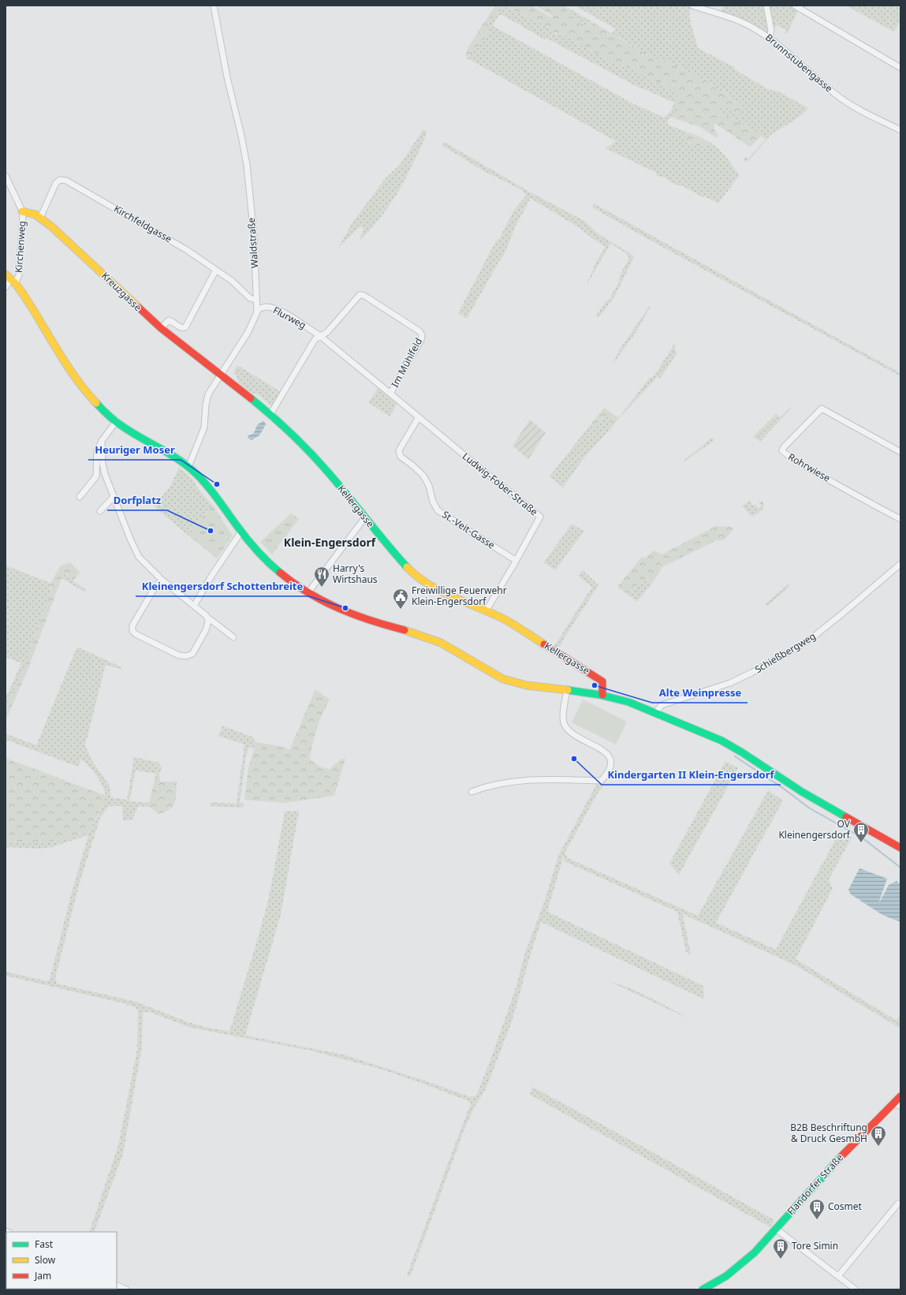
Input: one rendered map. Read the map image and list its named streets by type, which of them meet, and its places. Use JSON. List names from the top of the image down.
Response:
{
  "streets": {
    "main road": ["Kreuzgasse", "Kellergasse", "Flandorfer Straße"],
    "street": [
      "Brunnstubengasse",
      "Kirchfeldgasse",
      "Waldstraße",
      "Kirchenweg",
      "Flurweg",
      "Im Mühlfeld",
      "Rohrwiese",
      "Ludwig-Fober-Straße",
      "St.-Veit-Gasse",
      "Schießbergweg"
    ]
  },
  "crossings": [
    ["Kirchfeldgasse", "Waldstraße"],
    ["Kirchfeldgasse", "Kreuzgasse"],
    ["Waldstraße", "Kreuzgasse"],
    ["Waldstraße", "Flurweg"],
    ["Waldstraße", "Kellergasse"],
    ["Kirchenweg", "Kreuzgasse"],
    ["Kreuzgasse", "Kellergasse"],
    ["Flurweg", "Im Mühlfeld"],
    ["Im Mühlfeld", "Ludwig-Fober-Straße"],
    ["Im Mühlfeld", "Kellergasse"],
    ["Ludwig-Fober-Straße", "Kellergasse"],
    ["Ludwig-Fober-Straße", "St.-Veit-Gasse"]
  ],
  "districts": ["Klein-Engersdorf"],
  "places": {
    "other": [
      "Heuriger Moser",
      "Dorfplatz",
      "Kleinengersdorf Schottenbreite",
      "Alte Weinpresse",
      "Kindergarten II Klein-Engersdorf"
    ],
    "restaurant": ["Harry's Wirtshaus"],
    "public building": ["Freiwillige Feuerwehr Klein-Engersdorf"],
    "building": [
      "OV Kleinengersdorf",
      "B2B Beschriftung & Druck GesmbH",
      "Cosmet",
      "Tore Simin"
    ]
  },
  "legend": ["Fast", "Slow", "Jam"]
}
